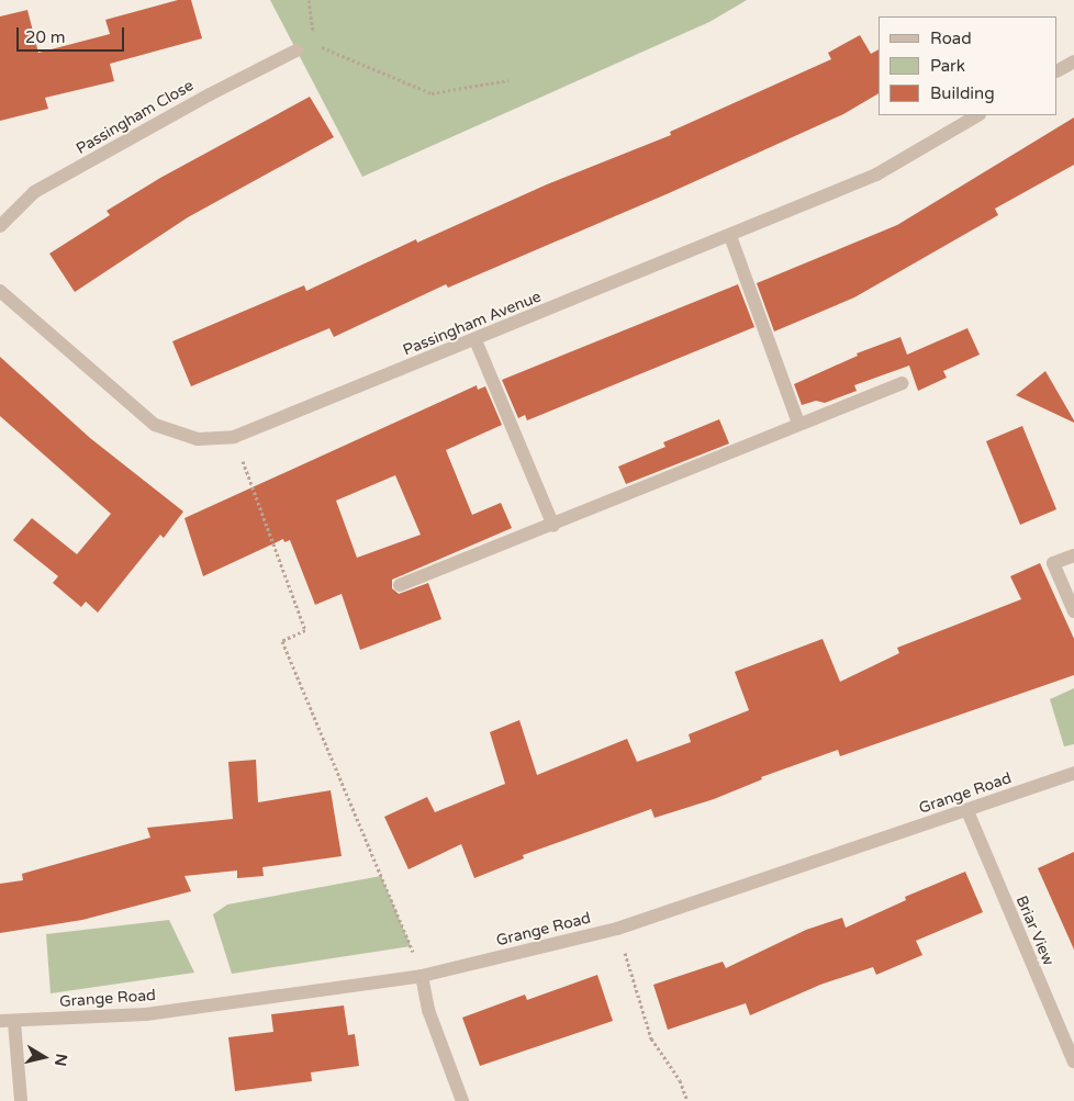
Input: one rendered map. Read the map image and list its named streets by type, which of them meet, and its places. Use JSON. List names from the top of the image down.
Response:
{
  "streets": {
    "street": [
      "Passingham Close",
      "Passingham Avenue",
      "Grange Road",
      "Briar View"
    ]
  },
  "crossings": [
    ["Grange Road", "Briar View"]
  ],
  "legend": ["Road", "Park", "Building"],
  "scale_bar": "20 m",
  "north": "right"
}
